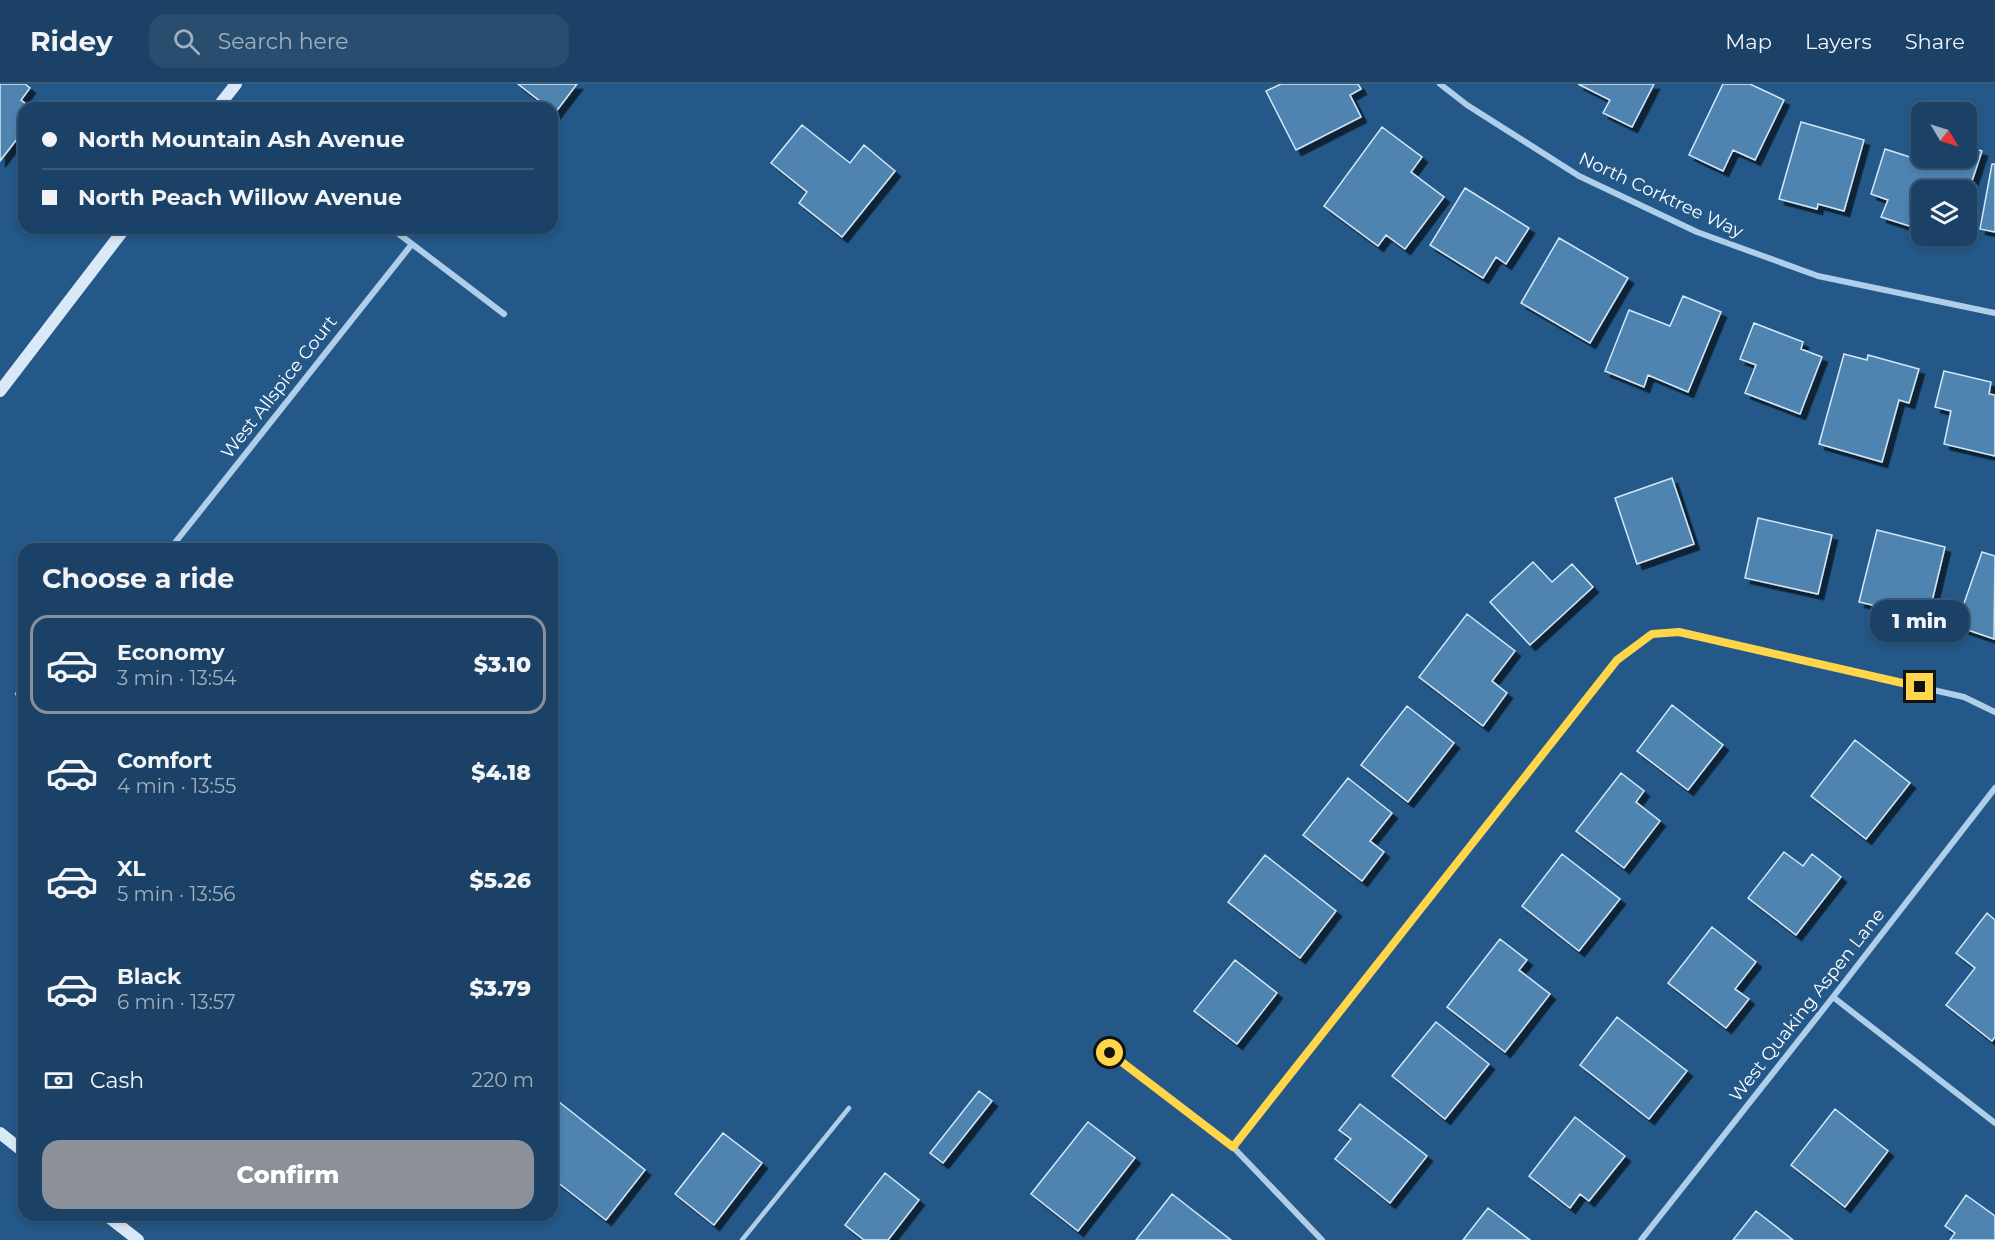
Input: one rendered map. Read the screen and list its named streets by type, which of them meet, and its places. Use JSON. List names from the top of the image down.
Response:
{
  "streets": {
    "street": ["North Corktree Way", "West Allspice Court", "West Quaking Aspen Lane"]
  },
  "north": "bottom right",
  "page": {
    "header": "Ridey",
    "search": "Search here",
    "nav": ["Map", "Layers", "Share"],
    "banner": ["North Mountain Ash Avenue", "North Peach Willow Avenue"],
    "heading": "Choose a ride",
    "bubble": "1 min",
    "list": [
      {
        "name": "Economy",
        "note": "3 min · 13:54",
        "value": "$3.10"
      },
      {
        "name": "Comfort",
        "note": "4 min · 13:55",
        "value": "$4.18"
      },
      {
        "name": "XL",
        "note": "5 min · 13:56",
        "value": "$5.26"
      },
      {
        "name": "Black",
        "note": "6 min · 13:57",
        "value": "$3.79"
      }
    ],
    "pay": ["Cash", "220 m"],
    "buttons": "Confirm"
  }
}
